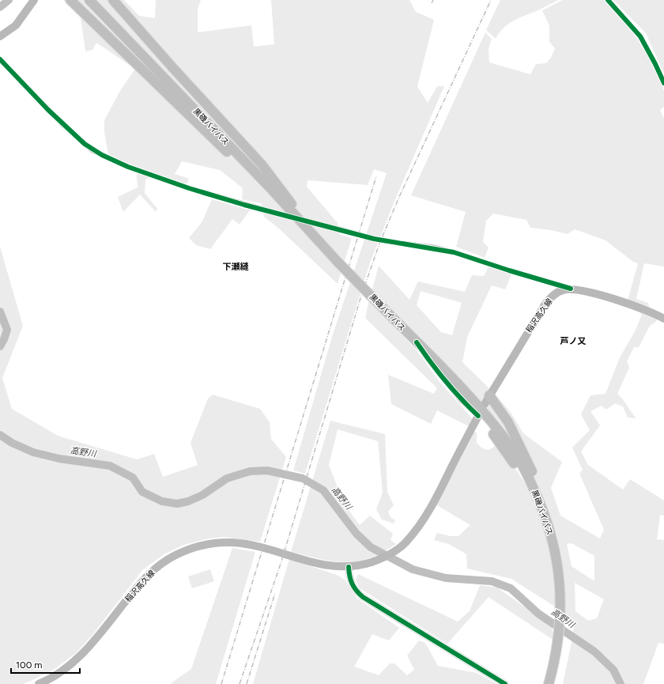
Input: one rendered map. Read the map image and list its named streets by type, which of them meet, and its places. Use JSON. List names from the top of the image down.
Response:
{
  "streets": {
    "highway": ["黒磯バイパス"],
    "main road": ["稲沢高久線"]
  },
  "districts": ["下瀬縫", "芦ノ又"],
  "water": ["高野川"],
  "scale_bar": "100 m"
}
